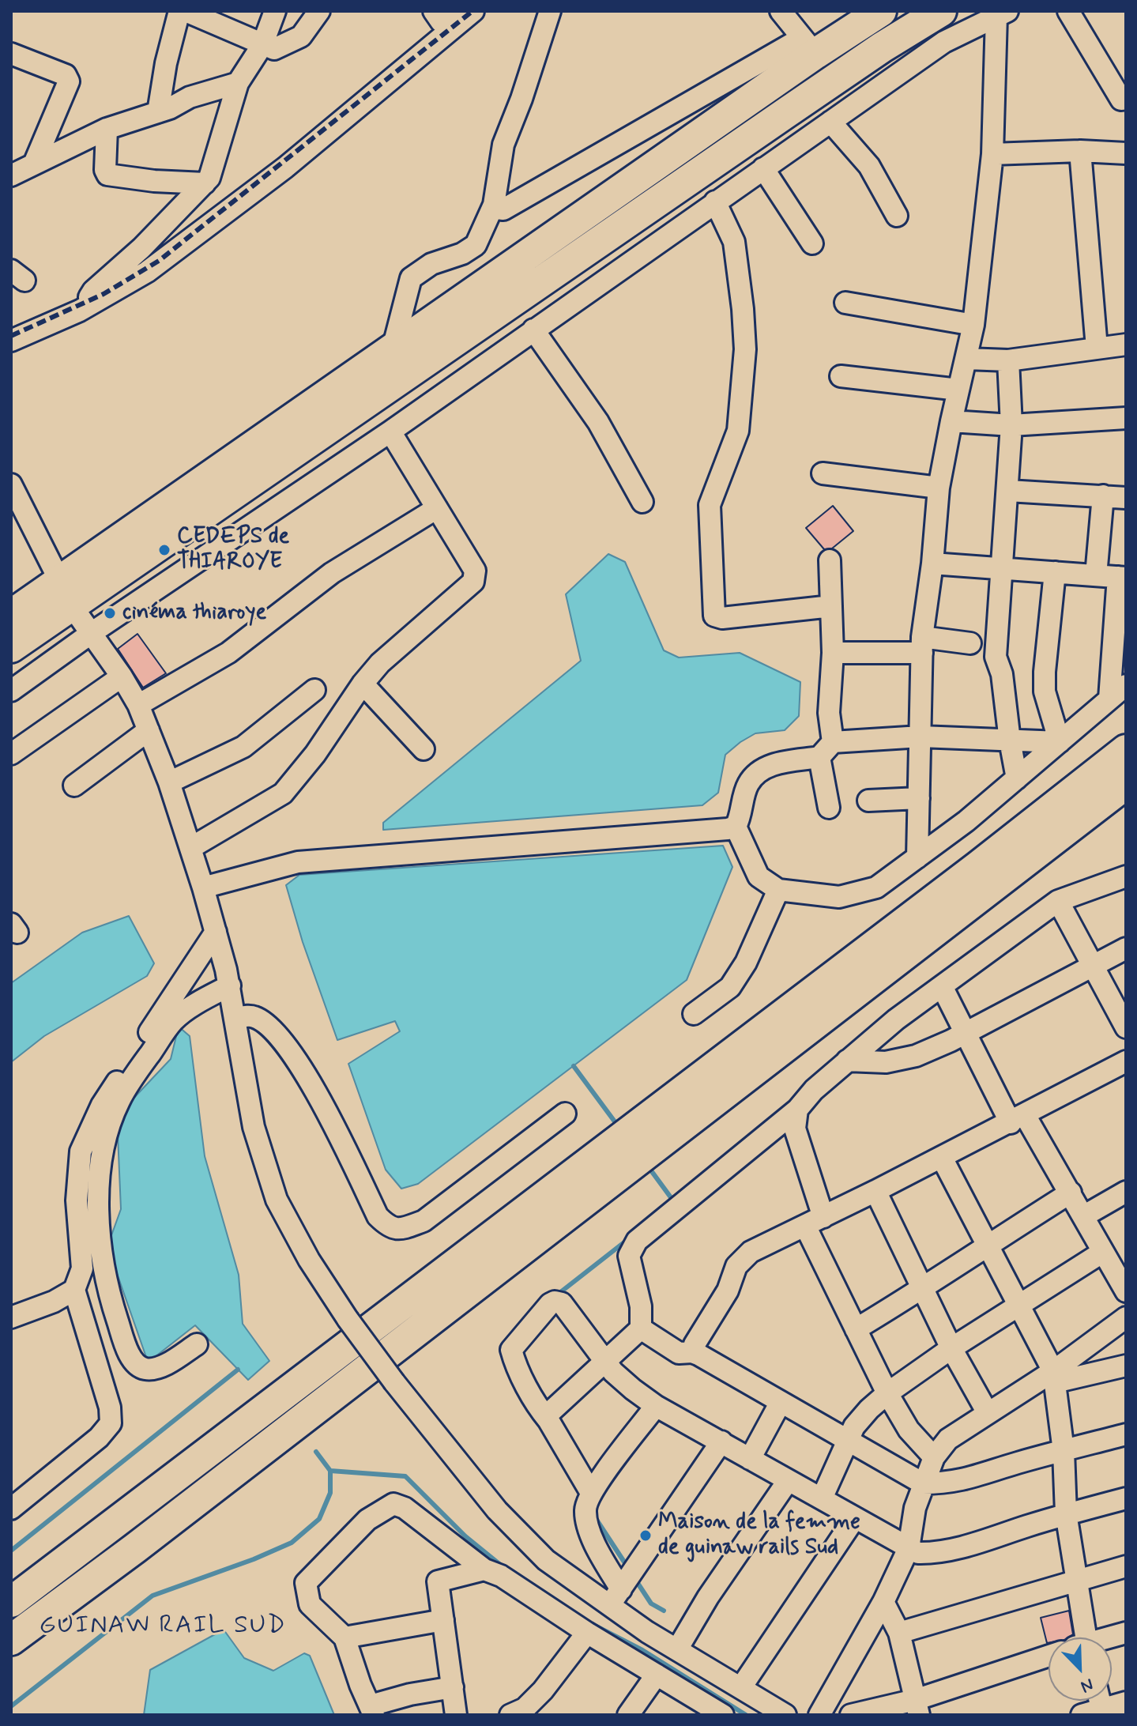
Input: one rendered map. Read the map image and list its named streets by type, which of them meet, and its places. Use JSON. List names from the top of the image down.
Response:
{
  "districts": ["GUINAW RAIL SUD"],
  "places": ["CEDEPS de THIAROYE", "cinéma thiaroye", "Maison de la femme de guinaw rails Sud"],
  "north": "bottom right"
}
